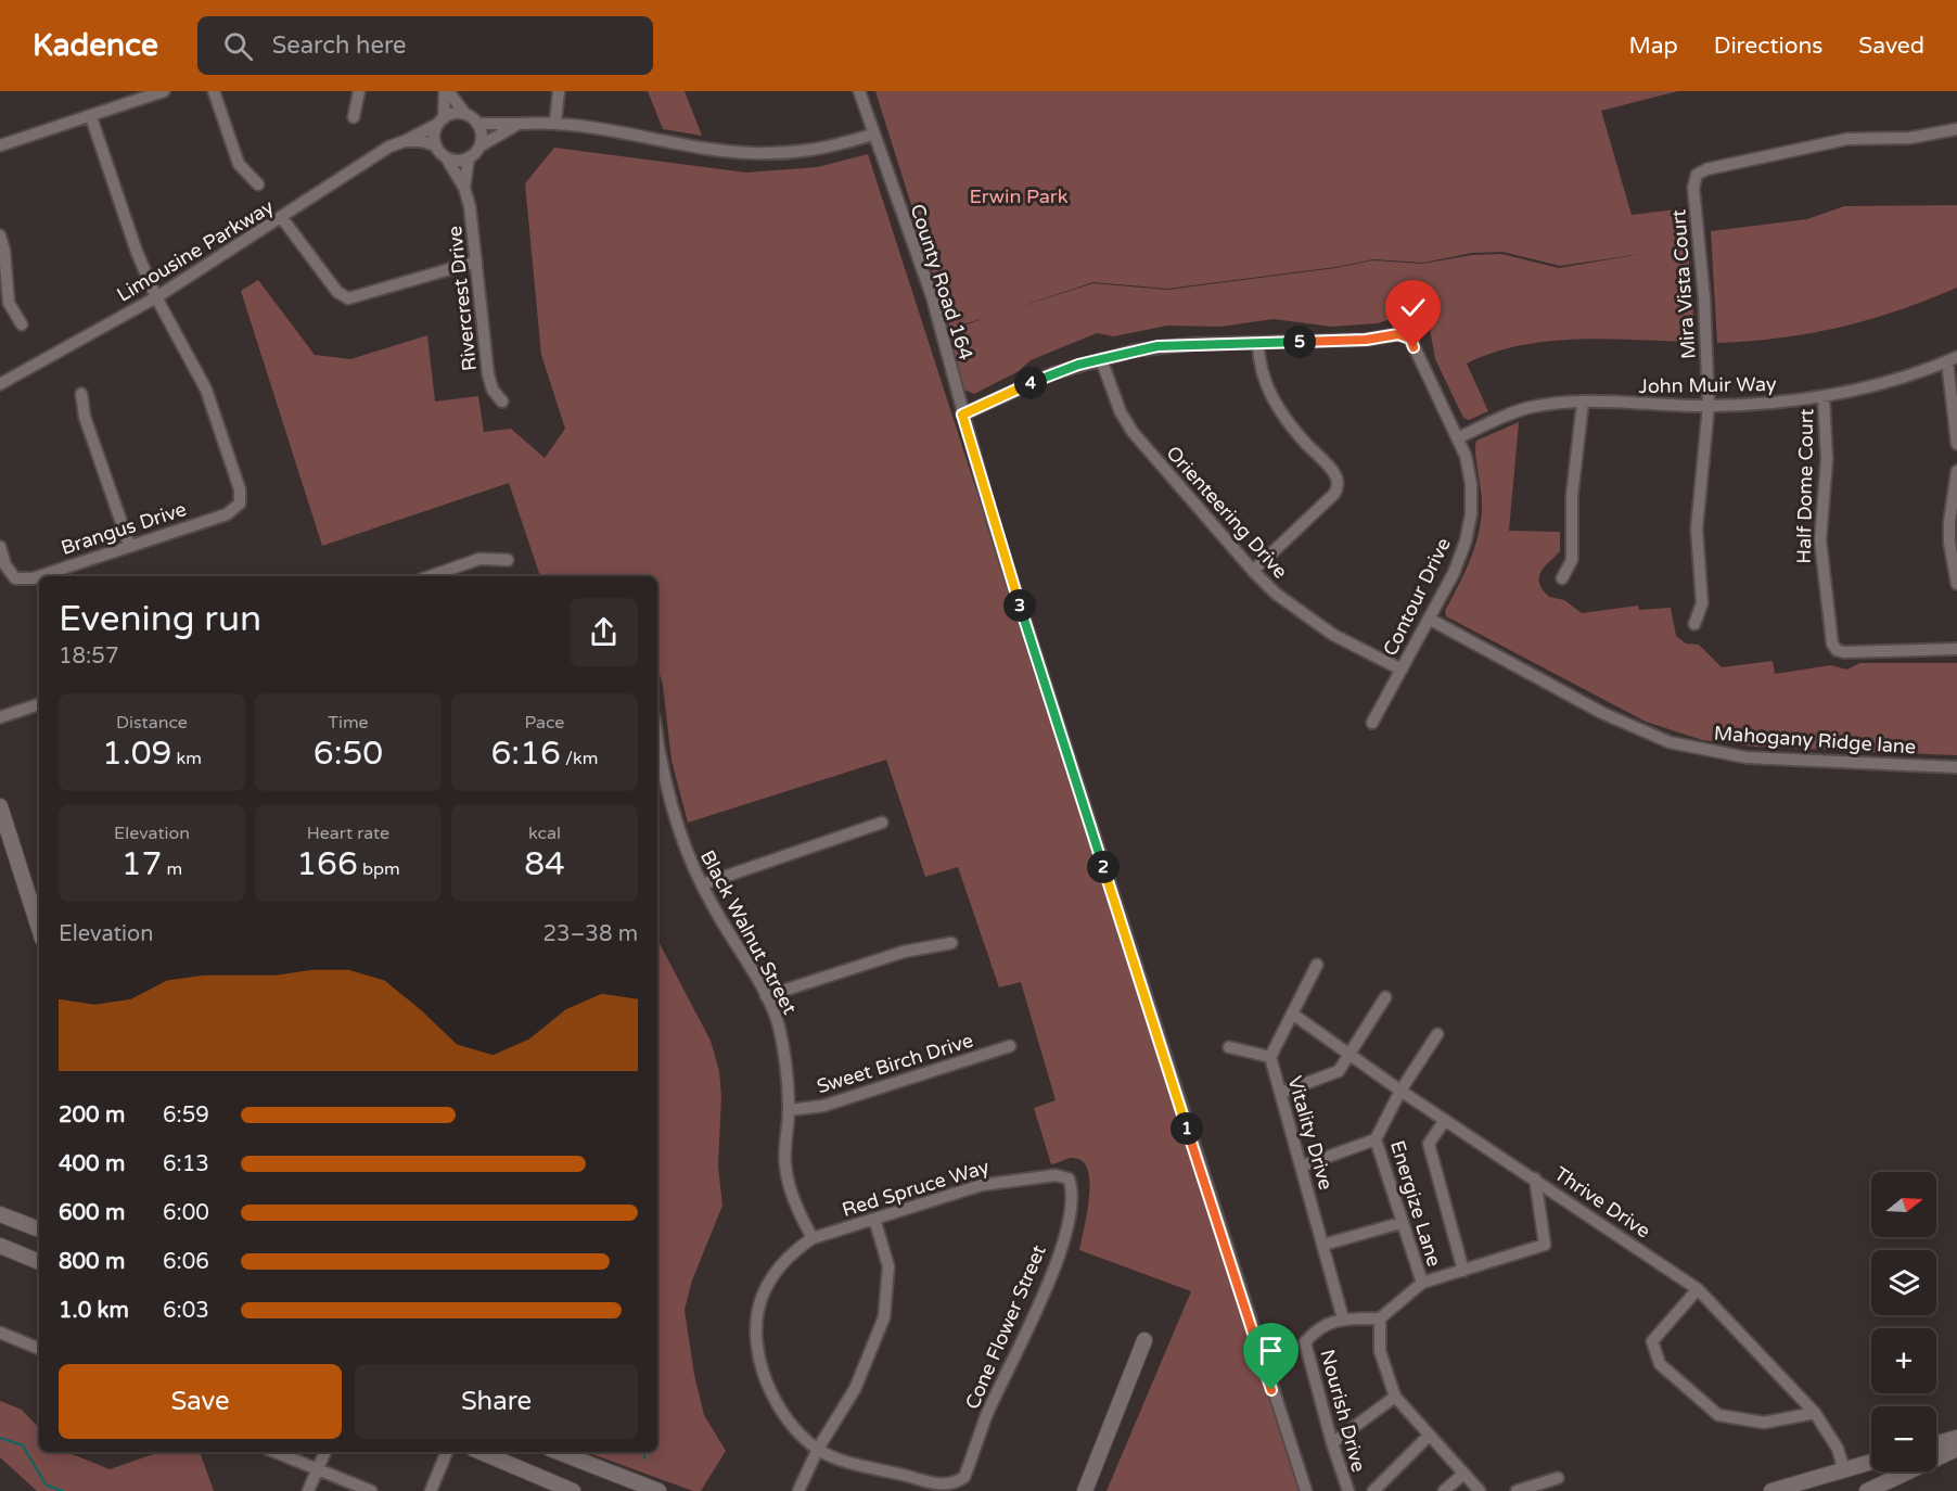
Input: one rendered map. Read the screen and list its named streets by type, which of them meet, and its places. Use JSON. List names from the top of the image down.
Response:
{
  "streets": {
    "street": [
      "Limousine Parkway",
      "County Road 164",
      "Mira Vista Court",
      "Rivercrest Drive",
      "John Muir Way",
      "Half Dome Court",
      "Orienteering Drive",
      "Brangus Drive",
      "Contour Drive",
      "Mahogany Ridge lane",
      "Black Walnut Street",
      "Sweet Birch Drive",
      "Vitality Drive",
      "Red Spruce Way",
      "Thrive Drive",
      "Energize Lane",
      "Cone Flower Street",
      "Nourish Drive"
    ]
  },
  "crossings": [
    ["Limousine Parkway", "Rivercrest Drive"],
    ["Limousine Parkway", "Brangus Drive"],
    ["Mira Vista Court", "John Muir Way"],
    ["John Muir Way", "Half Dome Court"],
    ["John Muir Way", "Contour Drive"],
    ["Orienteering Drive", "Contour Drive"],
    ["Contour Drive", "Mahogany Ridge lane"],
    ["Black Walnut Street", "Sweet Birch Drive"],
    ["Black Walnut Street", "Red Spruce Way"],
    ["Vitality Drive", "Thrive Drive"],
    ["Vitality Drive", "Nourish Drive"],
    ["Red Spruce Way", "Cone Flower Street"],
    ["Thrive Drive", "Energize Lane"]
  ],
  "parks": ["Erwin Park"],
  "north": "right",
  "page": {
    "header": "Kadence",
    "search": "Search here",
    "nav": ["Map", "Directions", "Saved"],
    "pins": [
      "5",
      "4",
      "3",
      "2",
      "1"
    ],
    "heading": ["Evening run", "18:57"],
    "stats": [
      ["Distance", "1.09 km"],
      ["Time", "6:50"],
      ["Pace", "6:16 /km"],
      ["Elevation", "17 m"],
      ["Heart rate", "166 bpm"],
      ["kcal", "84"]
    ],
    "chart": ["Elevation", "23–38 m"],
    "list": [
      {
        "name": "200 m",
        "note": "6:59"
      },
      {
        "name": "400 m",
        "note": "6:13"
      },
      {
        "name": "600 m",
        "note": "6:00"
      },
      {
        "name": "800 m",
        "note": "6:06"
      },
      {
        "name": "1.0 km",
        "note": "6:03"
      }
    ],
    "map_buttons": ["+", "−"],
    "buttons": ["Save", "Share"]
  }
}
